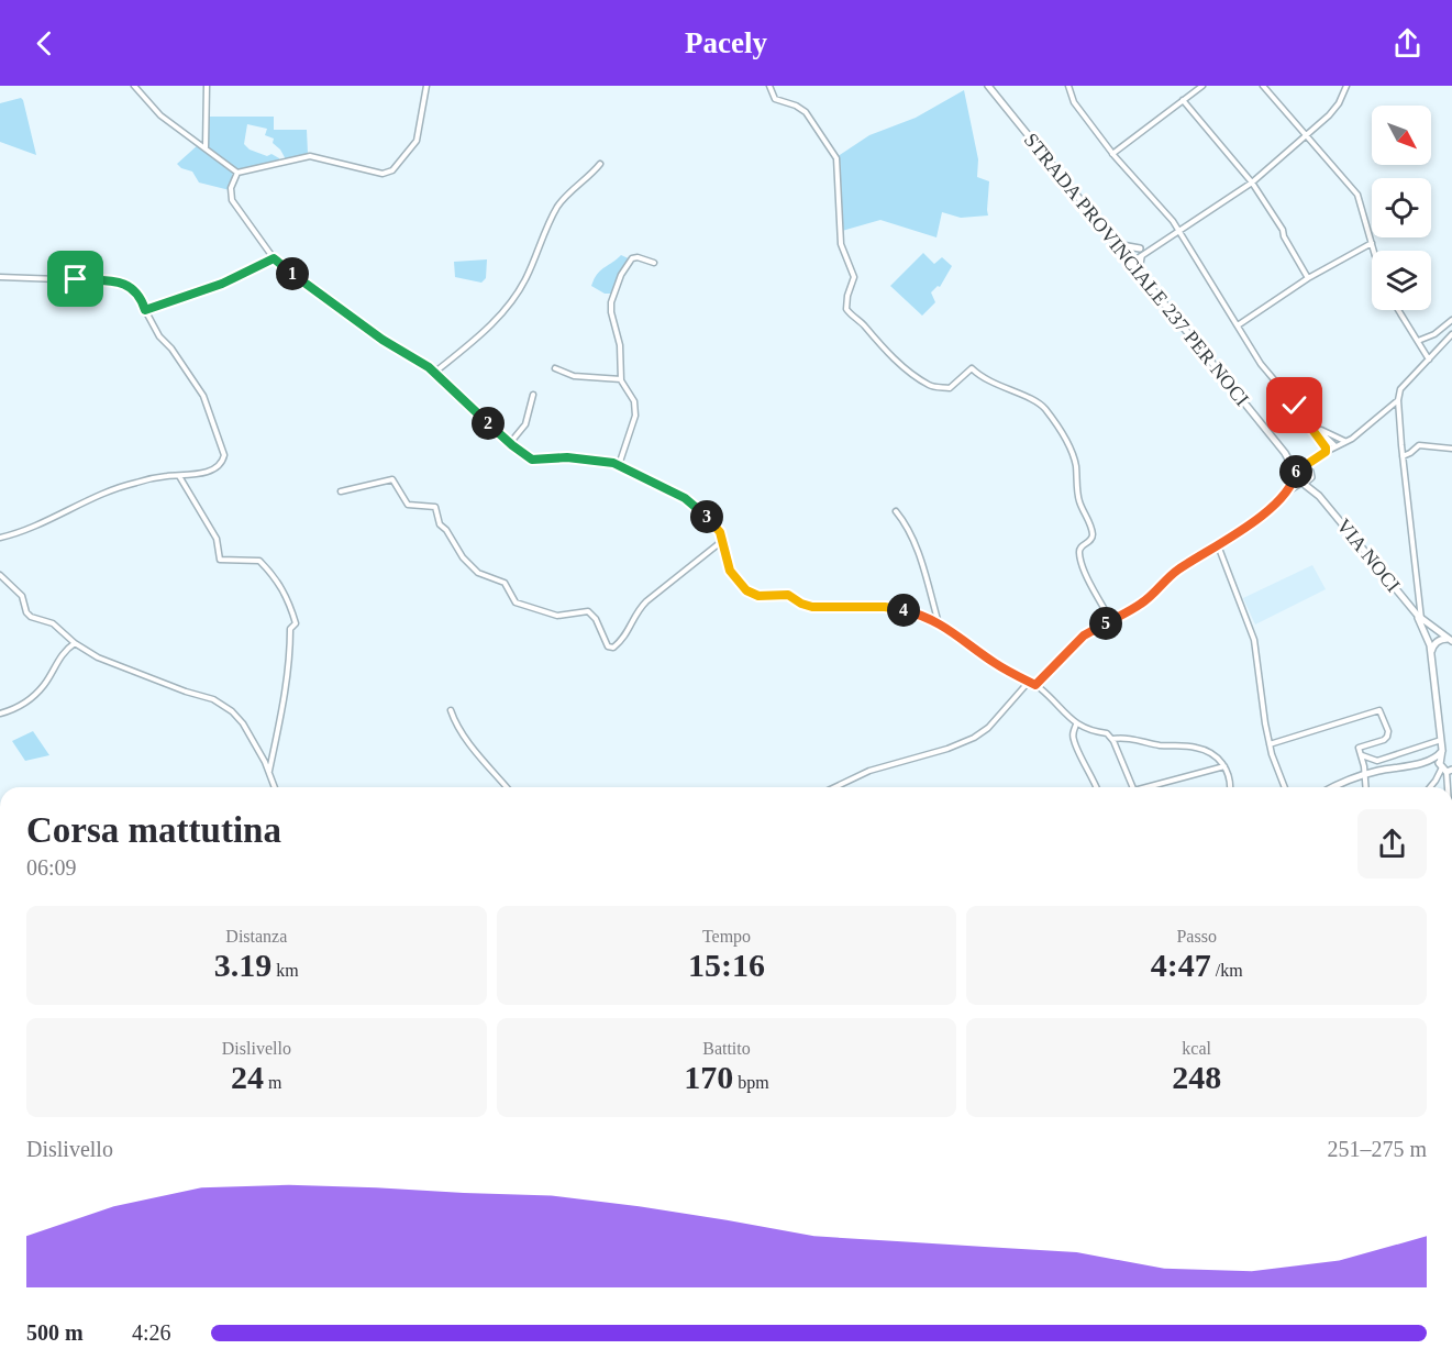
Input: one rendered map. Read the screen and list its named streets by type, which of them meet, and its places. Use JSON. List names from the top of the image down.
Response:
{
  "streets": {
    "main road": ["STRADA PROVINCIALE 237 PER NOCI", "VIA NOCI"]
  },
  "crossings": [
    ["STRADA PROVINCIALE 237 PER NOCI", "VIA NOCI"]
  ],
  "north": "bottom right",
  "page": {
    "header": "Pacely",
    "pins": [
      "1",
      "2",
      "6",
      "3",
      "4",
      "5"
    ],
    "heading": ["Corsa mattutina", "06:09"],
    "stats": [
      ["Distanza", "3.19 km"],
      ["Tempo", "15:16"],
      ["Passo", "4:47 /km"],
      ["Dislivello", "24 m"],
      ["Battito", "170 bpm"],
      ["kcal", "248"]
    ],
    "chart": ["Dislivello", "251–275 m"],
    "list": [
      {
        "name": "500 m",
        "note": "4:26"
      }
    ]
  }
}
